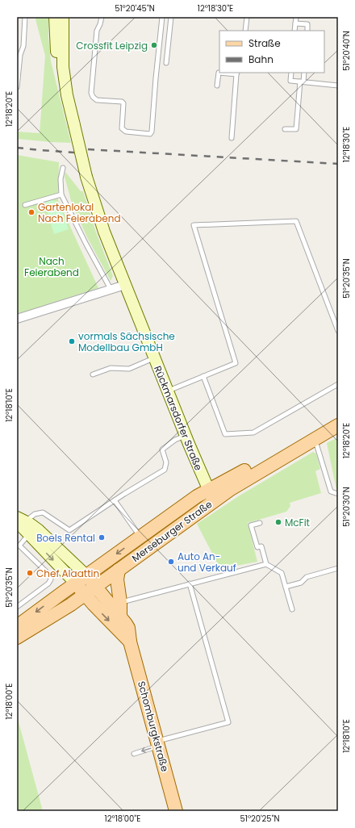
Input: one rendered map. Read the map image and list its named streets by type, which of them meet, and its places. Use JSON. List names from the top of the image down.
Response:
{
  "streets": {
    "main road": ["Rückmarsdorfer Straße", "Merseburger Straße", "Schomburgkstraße"]
  },
  "crossings": [
    ["Rückmarsdorfer Straße", "Merseburger Straße"],
    ["Merseburger Straße", "Schomburgkstraße"]
  ],
  "parks": ["Nach Feierabend"],
  "places": [
    "Crossfit Leipzig",
    "Gartenlokal Nach Feierabend",
    "vormals Sächsische Modellbau GmbH",
    "McFit",
    "Boels Rental",
    "Auto An- und Verkauf",
    "Chef Alaattin"
  ],
  "legend": ["Straße", "Bahn"],
  "coordinates": [
    "51°20'45\"N",
    "12°18'30\"E",
    "51°20'40\"N",
    "12°18'20\"E",
    "51°20'35\"N",
    "12°18'10\"E",
    "51°20'30\"N",
    "12°18'00\"E",
    "51°20'25\"N"
  ]
}
